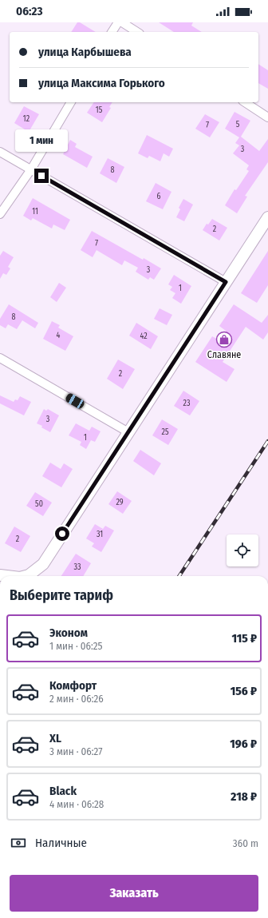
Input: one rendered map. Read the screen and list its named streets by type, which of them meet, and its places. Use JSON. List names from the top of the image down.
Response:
{
  "places": {
    "shop": ["Славяне"]
  },
  "house_numbers": [
    "15",
    "12",
    "5",
    "7",
    "3",
    "8",
    "6",
    "11",
    "2",
    "7",
    "3",
    "1",
    "8",
    "4",
    "42",
    "2",
    "23",
    "3",
    "25",
    "1",
    "29",
    "50",
    "31",
    "2",
    "33"
  ],
  "page": {
    "status": "06:23",
    "banner": ["улица Карбышева", "улица Максима Горького"],
    "bubble": "1 мин",
    "heading": "Выберите тариф",
    "list": [
      {
        "name": "Эконом",
        "note": "1 мин · 06:25",
        "value": "115 ₽"
      },
      {
        "name": "Комфорт",
        "note": "2 мин · 06:26",
        "value": "156 ₽"
      },
      {
        "name": "XL",
        "note": "3 мин · 06:27",
        "value": "196 ₽"
      },
      {
        "name": "Black",
        "note": "4 мин · 06:28",
        "value": "218 ₽"
      }
    ],
    "pay": ["Наличные", "360 m"],
    "buttons": "Заказать"
  }
}
